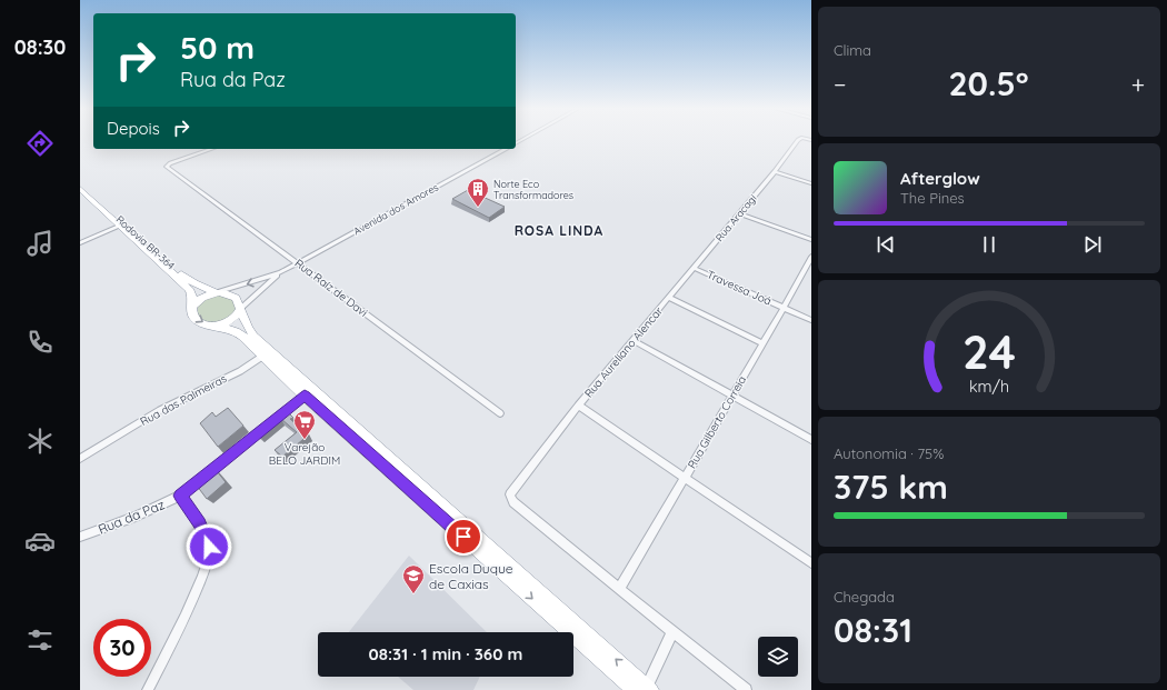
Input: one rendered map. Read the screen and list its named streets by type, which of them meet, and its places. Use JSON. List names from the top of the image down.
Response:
{
  "streets": {
    "highway": ["Rodovia BR-364"],
    "street": [
      "Avenida dos Amores",
      "Rua Aracagi",
      "Rua Raíz de Davi",
      "Travessa Joá",
      "Rua Aureliano Alencar",
      "Rua das Palmeiras",
      "Rua Gilberto Correia",
      "Rua da Paz"
    ]
  },
  "crossings": [
    ["Avenida dos Amores", "Rodovia BR-364"],
    ["Avenida dos Amores", "Rua Raíz de Davi"],
    ["Rua Aracagi", "Travessa Joá"],
    ["Rua Aracagi", "Rua Aureliano Alencar"],
    ["Travessa Joá", "Rua Gilberto Correia"],
    ["Rua Aureliano Alencar", "Rua Gilberto Correia"]
  ],
  "districts": ["ROSA LINDA"],
  "places": {
    "building": ["Norte Eco Transformadores"],
    "supermarket": ["Varejão BELO JARDIM"],
    "school or university": ["Escola Duque de Caxias"]
  },
  "page": {
    "tabs": "08:30",
    "tile": [
      "Clima",
      ["Autonomia · 75%", "375 km"],
      ["Chegada", "08:31"]
    ],
    "turn": ["50 m", "Rua da Paz"],
    "heat": ["−", "20.5°", "+"],
    "then": "Depois",
    "song": ["Afterglow", "The Pines"],
    "limit": "30",
    "trip": "08:31 · 1 min · 360 m",
    "gauge": ["24", "km/h"]
  }
}
